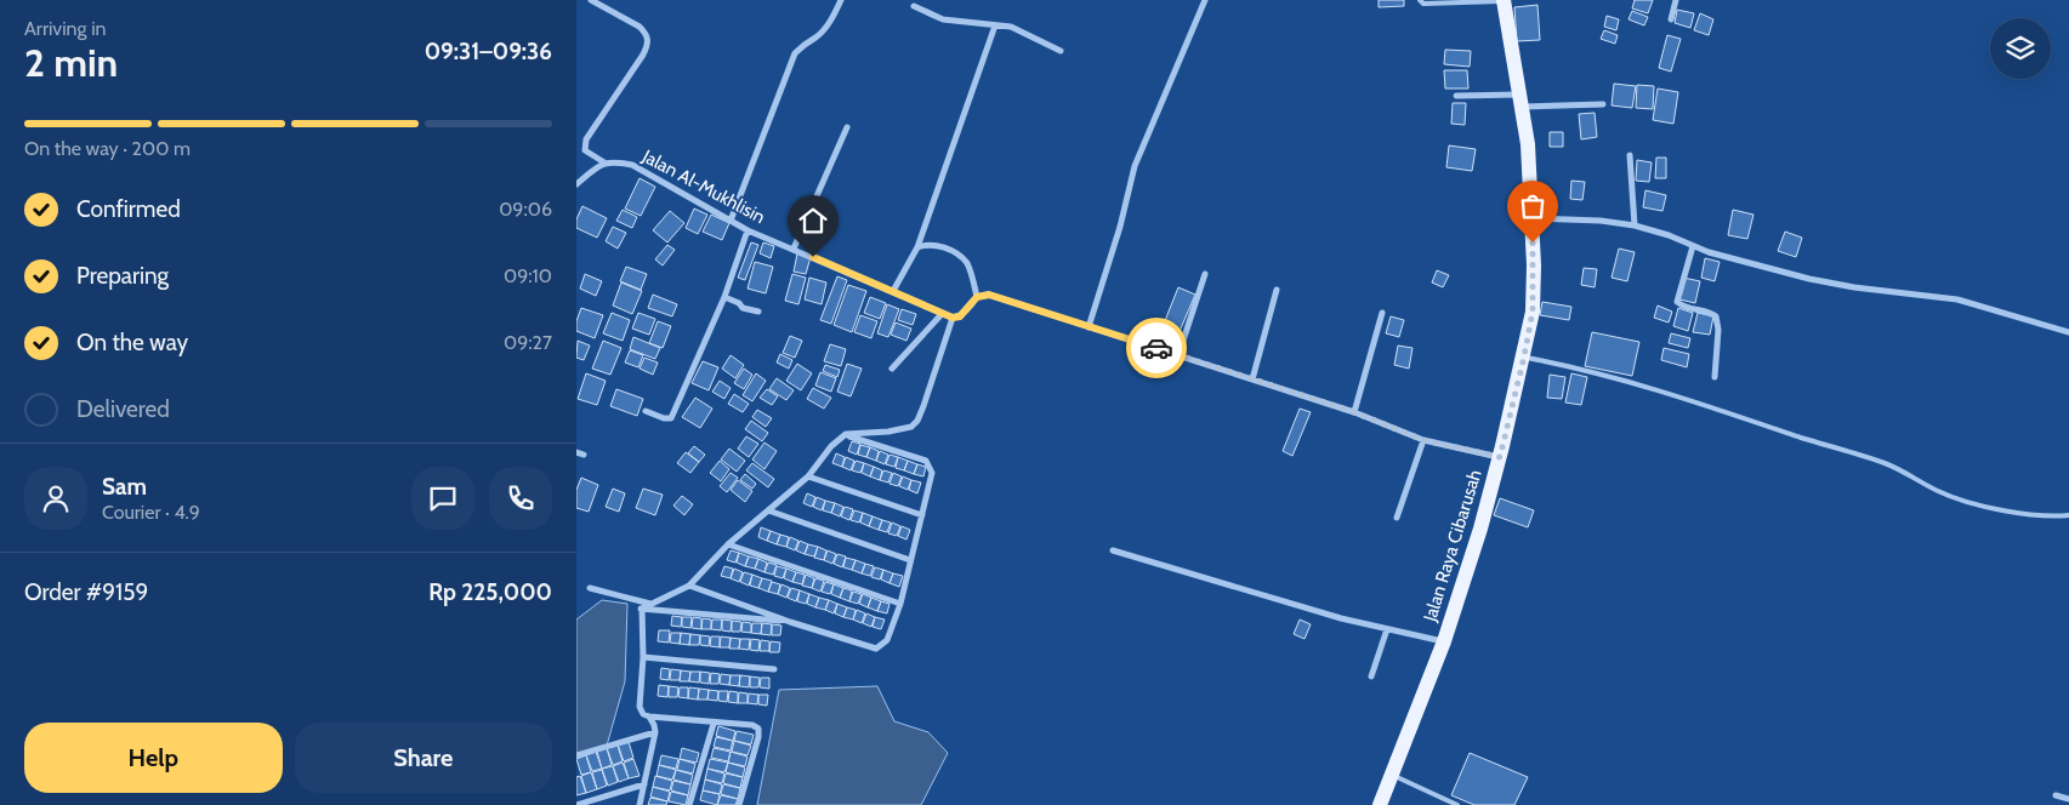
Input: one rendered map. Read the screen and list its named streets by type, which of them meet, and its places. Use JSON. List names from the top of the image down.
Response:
{
  "streets": {
    "main road": ["Jalan Raya Cibarusah"],
    "street": ["Jalan Al-Mukhlisin"]
  },
  "page": {
    "heading": ["2 min", "Arriving in", "09:31–09:36"],
    "panel": [
      "Sam",
      "Courier · 4.9",
      "Order #9159",
      "Rp 225,000"
    ],
    "bar": "On the way · 200 m",
    "list": [
      ["Confirmed", "09:06"],
      ["Preparing", "09:10"],
      ["On the way", "09:27"],
      "Delivered"
    ],
    "buttons": ["Help", "Share"]
  }
}
